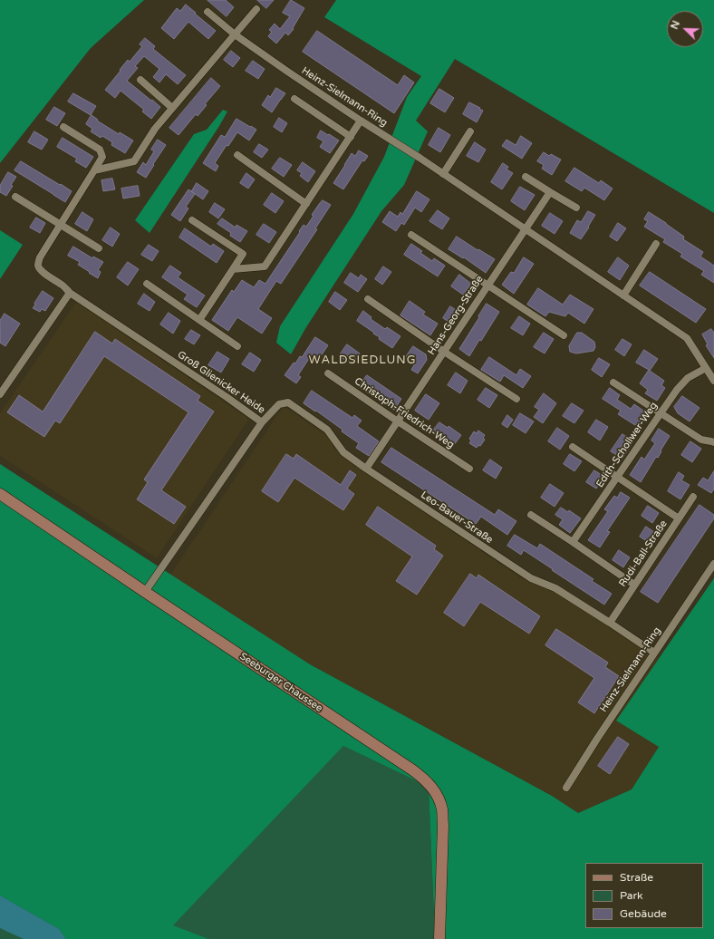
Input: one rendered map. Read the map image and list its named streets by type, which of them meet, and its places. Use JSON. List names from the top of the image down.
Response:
{
  "streets": {
    "street": [
      "Heinz-Sielmann-Ring",
      "Hans-Georg-Straße",
      "Groß Glienicker Heide",
      "Christoph-Friedrich-Weg",
      "Edith-Schollwer-Weg",
      "Leo-Bauer-Straße",
      "Rudi-Ball-Straße",
      "Seeburger Chaussee"
    ]
  },
  "crossings": [
    ["Heinz-Sielmann-Ring", "Hans-Georg-Straße"],
    ["Heinz-Sielmann-Ring", "Edith-Schollwer-Weg"],
    ["Heinz-Sielmann-Ring", "Leo-Bauer-Straße"],
    ["Hans-Georg-Straße", "Christoph-Friedrich-Weg"],
    ["Hans-Georg-Straße", "Leo-Bauer-Straße"],
    ["Groß Glienicker Heide", "Leo-Bauer-Straße"],
    ["Groß Glienicker Heide", "Seeburger Chaussee"],
    ["Leo-Bauer-Straße", "Rudi-Ball-Straße"]
  ],
  "districts": ["WALDSIEDLUNG"],
  "legend": ["Straße", "Park", "Gebäude"],
  "north": "top left"
}
